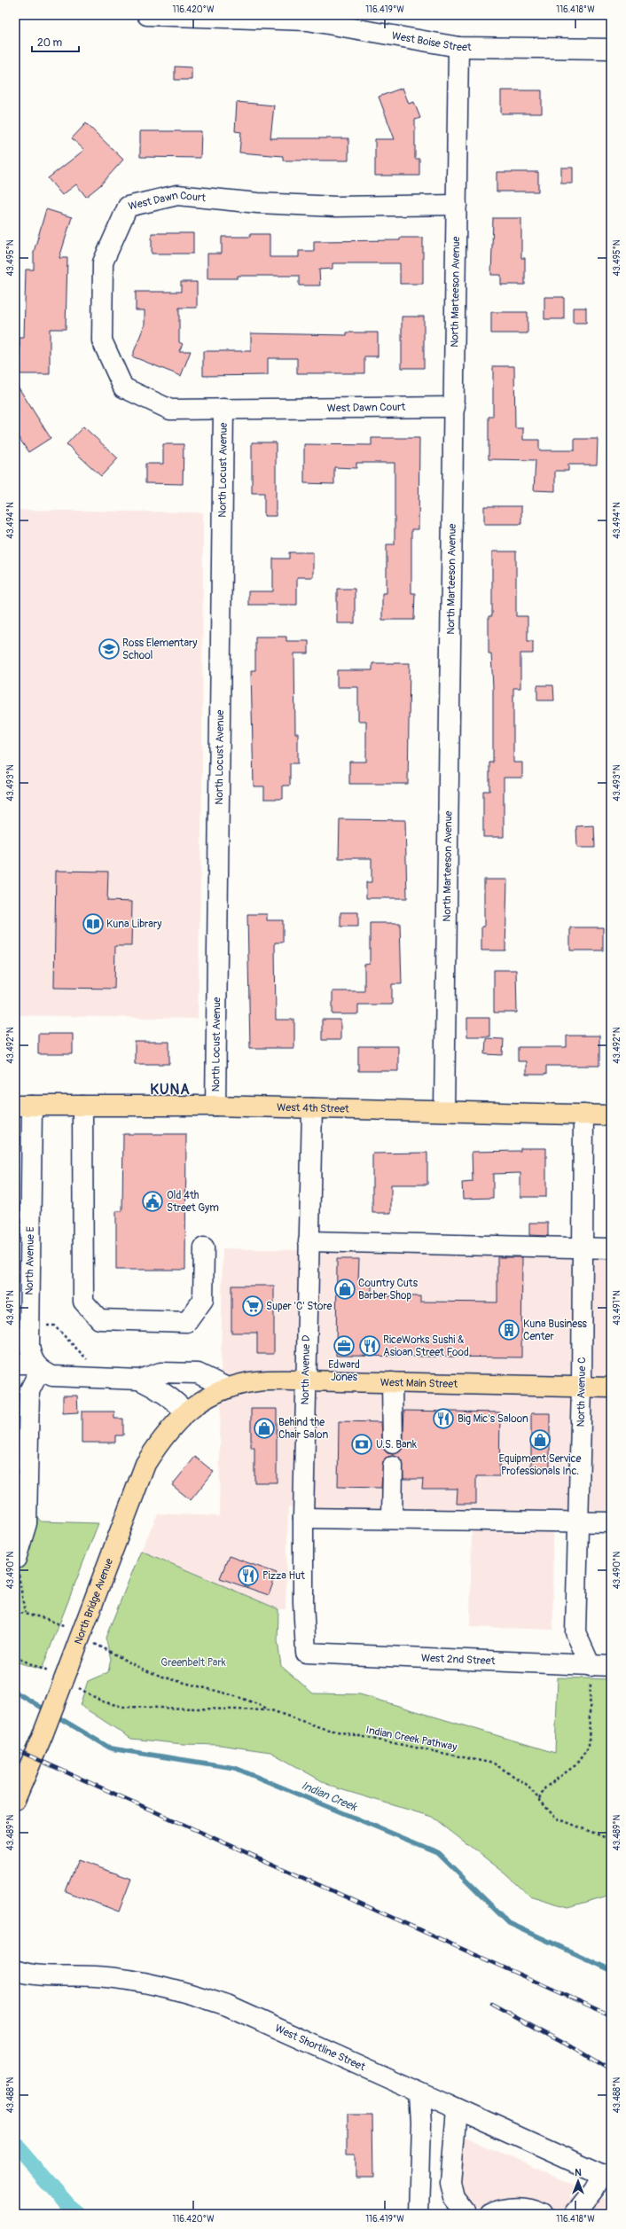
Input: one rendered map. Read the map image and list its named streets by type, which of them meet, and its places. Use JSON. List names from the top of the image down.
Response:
{
  "streets": {
    "main road": ["West 4th Street", "West Main Street", "North Bridge Avenue"],
    "street": [
      "West Boise Street",
      "West Dawn Court",
      "North Marteeson Avenue",
      "North Locust Avenue",
      "North Avenue E",
      "North Avenue D",
      "North Avenue C",
      "West 2nd Street",
      "West Shortline Street"
    ],
    "path": ["Indian Creek Pathway"]
  },
  "crossings": [
    ["West Boise Street", "North Marteeson Avenue"],
    ["West Dawn Court", "North Marteeson Avenue"],
    ["West Dawn Court", "North Locust Avenue"],
    ["North Marteeson Avenue", "West 4th Street"],
    ["North Locust Avenue", "West 4th Street"],
    ["West 4th Street", "North Avenue E"],
    ["West 4th Street", "North Avenue D"],
    ["West 4th Street", "North Avenue C"],
    ["North Avenue D", "West Main Street"],
    ["North Avenue D", "West 2nd Street"],
    ["West Main Street", "North Avenue C"],
    ["West Main Street", "North Bridge Avenue"],
    ["North Avenue C", "West 2nd Street"]
  ],
  "districts": ["KUNA"],
  "water": ["Indian Creek"],
  "parks": ["Greenbelt Park"],
  "places": {
    "school or university": ["Ross Elementary School"],
    "library": ["Kuna Library"],
    "public building": ["Old 4th Street Gym"],
    "shop": ["Country Cuts Barber Shop", "Behind the Chair Salon", "Equipment Service Professionals Inc."],
    "supermarket": ["Super 'C' Store"],
    "building": ["Kuna Business Center"],
    "office": ["Edward Jones"],
    "restaurant": ["RiceWorks Sushi & Asioan Street Food", "Big Mic's Saloon", "Pizza Hut"],
    "bank": ["U.S. Bank"]
  },
  "scale_bar": "20 m",
  "north": "top",
  "coordinates": [
    "116.420°W",
    "116.419°W",
    "116.418°W",
    "43.495°N",
    "43.494°N",
    "43.493°N",
    "43.492°N",
    "43.491°N",
    "43.490°N",
    "43.489°N",
    "43.488°N"
  ]
}
